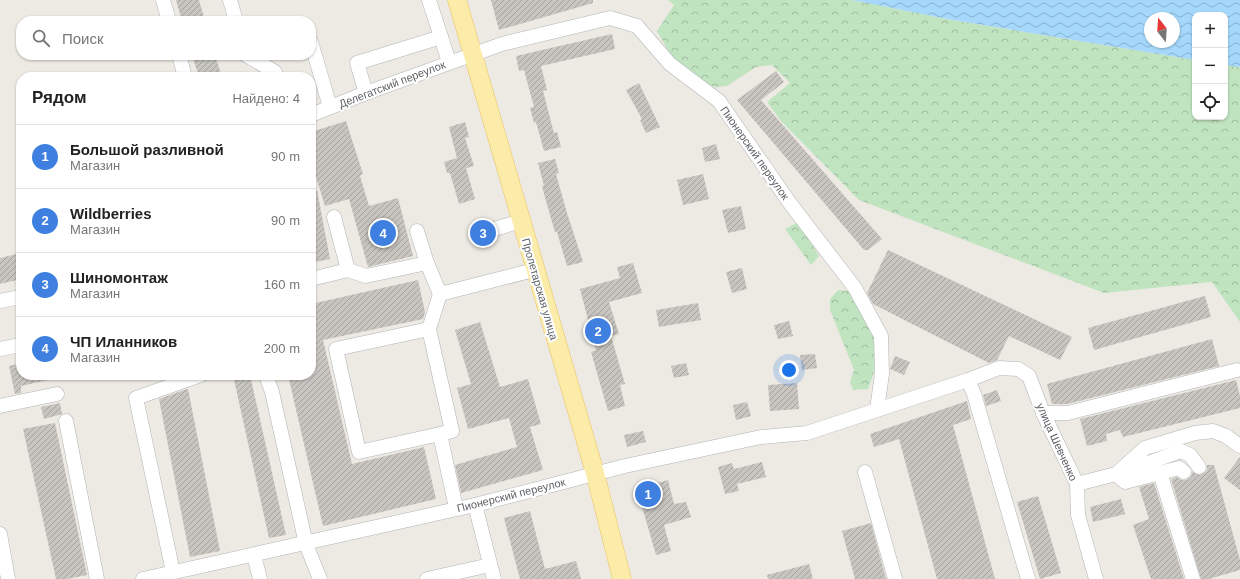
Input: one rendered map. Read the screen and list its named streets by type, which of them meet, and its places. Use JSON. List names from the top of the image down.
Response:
{
  "streets": {
    "main road": ["Пролетарская улица"],
    "street": ["Делегатский переулок", "Пионерский переулок", "улица Шевченко"]
  },
  "crossings": [
    ["Делегатский переулок", "Пионерский переулок"],
    ["Делегатский переулок", "Пролетарская улица"],
    ["Пионерский переулок", "Пролетарская улица"],
    ["Пионерский переулок", "улица Шевченко"]
  ],
  "north": "top",
  "page": {
    "map_buttons": ["+", "−"],
    "search": "Поиск",
    "heading": ["Рядом", "Найдено: 4"],
    "list": [
      {
        "mark": "1",
        "name": "Большой разливной",
        "note": "Магазин",
        "value": "90 m"
      },
      {
        "mark": "2",
        "name": "Wildberries",
        "note": "Магазин",
        "value": "90 m"
      },
      {
        "mark": "3",
        "name": "Шиномонтаж",
        "note": "Магазин",
        "value": "160 m"
      },
      {
        "mark": "4",
        "name": "ЧП Иланников",
        "note": "Магазин",
        "value": "200 m"
      }
    ],
    "pins": [
      "3",
      "4",
      "2",
      "1"
    ]
  }
}
